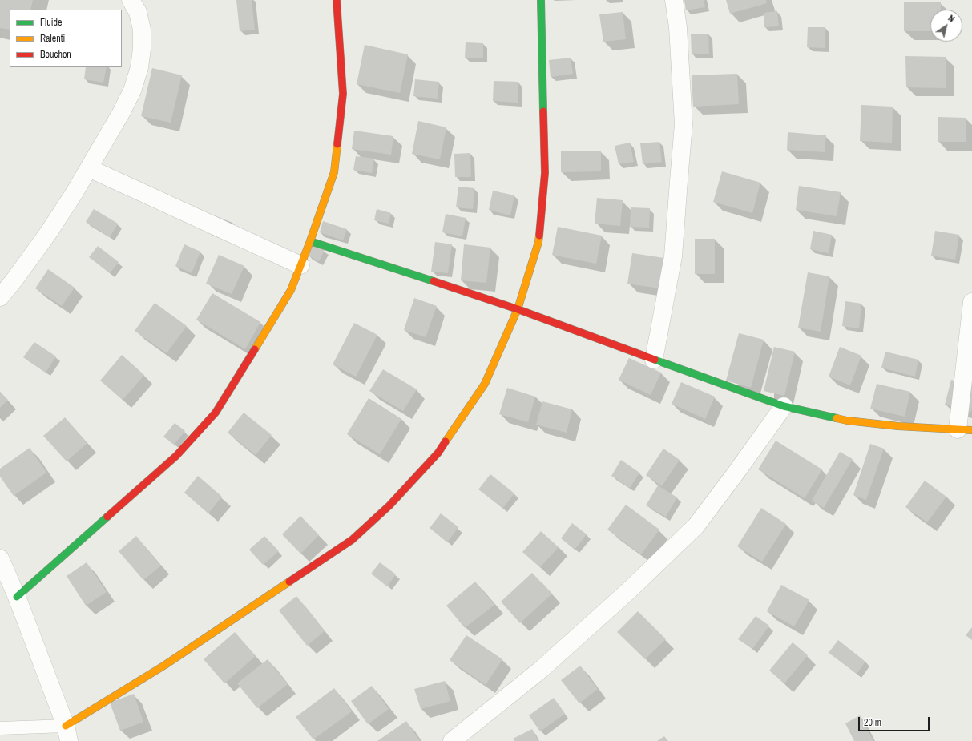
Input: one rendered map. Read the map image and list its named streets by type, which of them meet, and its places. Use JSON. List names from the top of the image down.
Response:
{
  "legend": ["Fluide", "Ralenti", "Bouchon"],
  "scale_bar": "20 m",
  "north": "top right"
}
